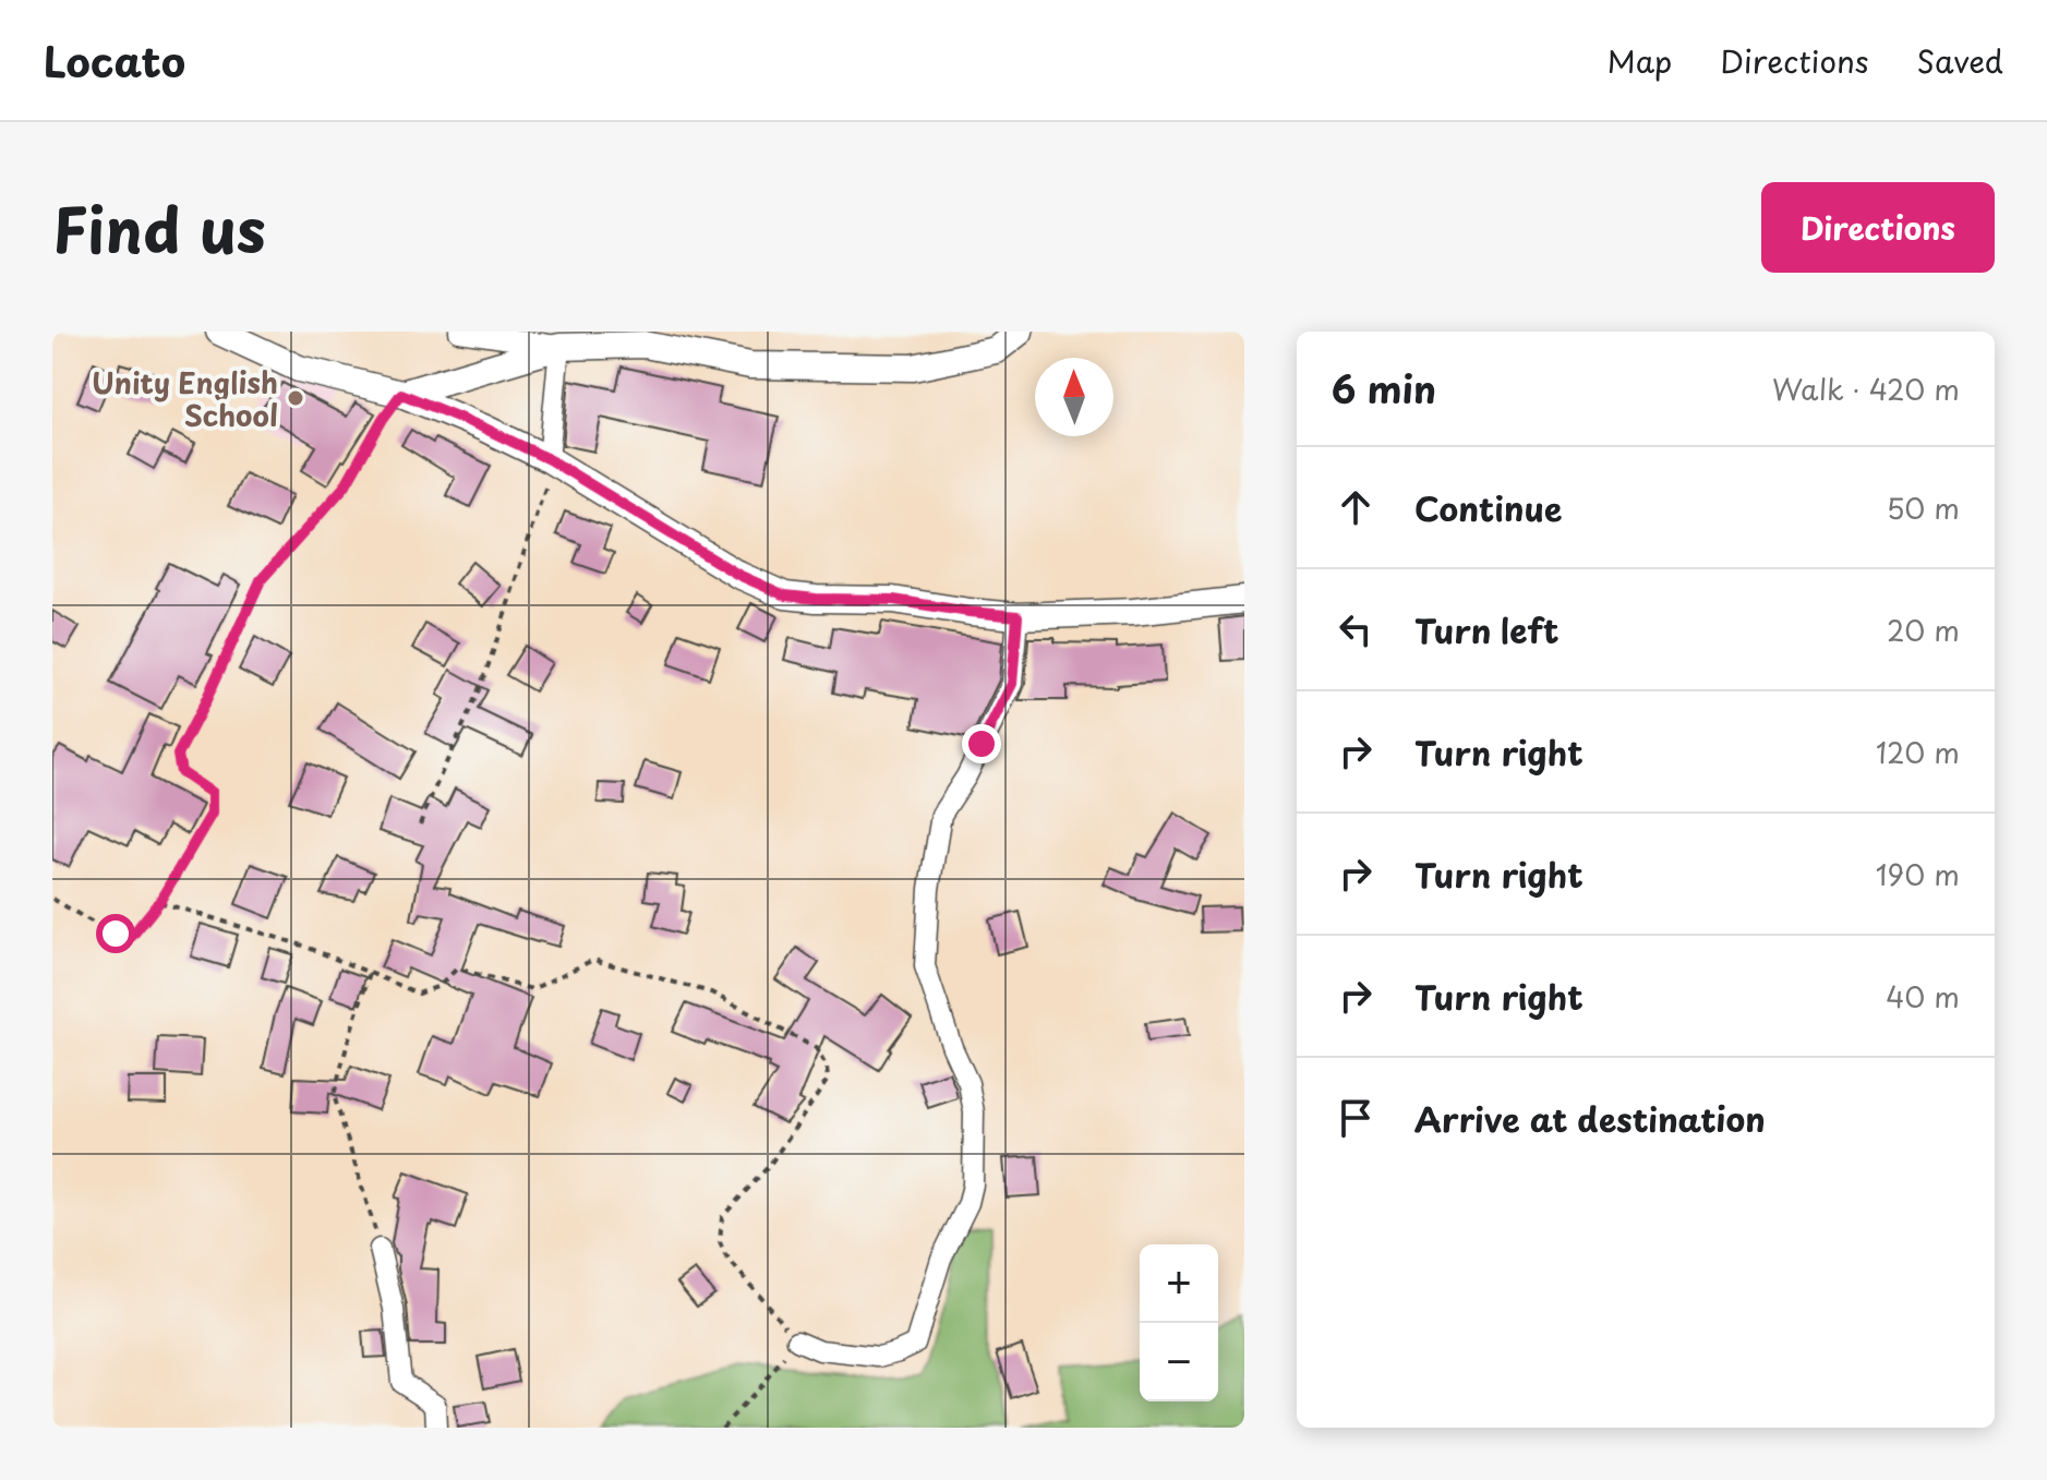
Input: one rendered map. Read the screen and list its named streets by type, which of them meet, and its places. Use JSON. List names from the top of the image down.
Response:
{
  "places": ["Unity English School"],
  "north": "top",
  "page": {
    "header": "Locato",
    "nav": ["Map", "Directions", "Saved"],
    "title": "Find us",
    "buttons": "Directions",
    "heading": ["6 min", "Walk · 420 m"],
    "list": [
      ["Continue", "50 m"],
      ["Turn left", "20 m"],
      ["Turn right", "120 m"],
      ["Turn right", "190 m"],
      ["Turn right", "40 m"],
      "Arrive at destination"
    ],
    "map_buttons": ["+", "−"]
  }
}
